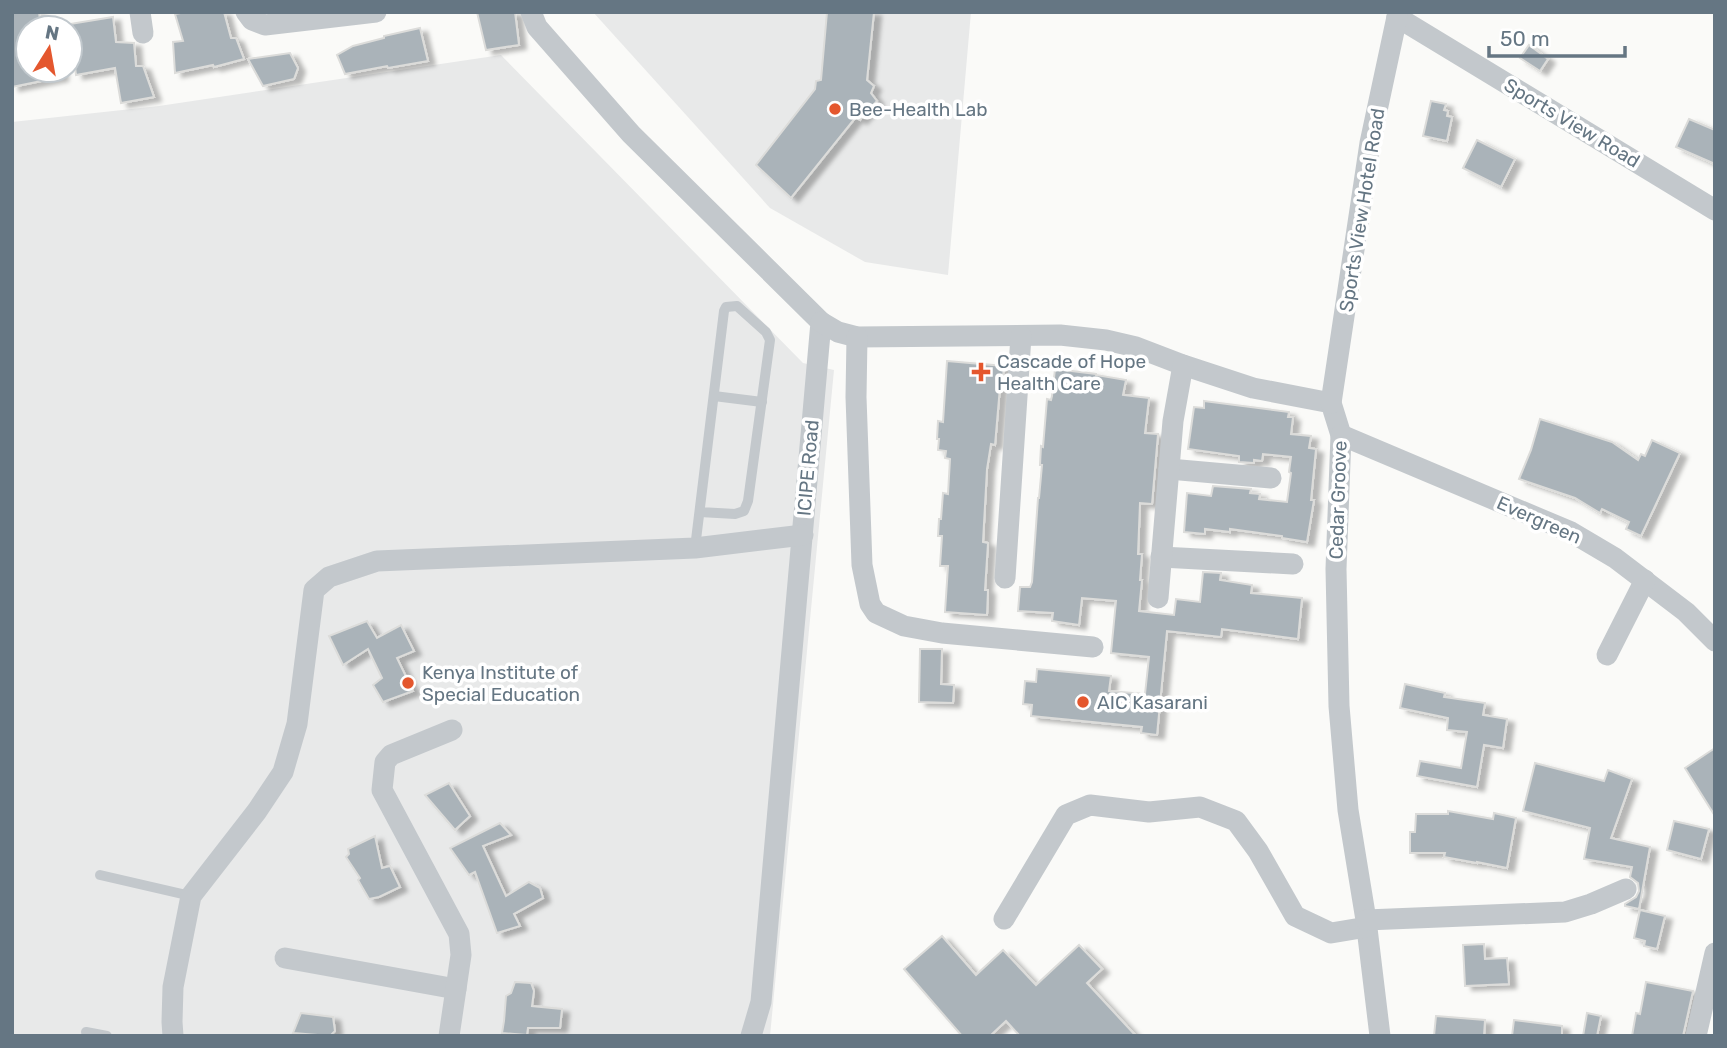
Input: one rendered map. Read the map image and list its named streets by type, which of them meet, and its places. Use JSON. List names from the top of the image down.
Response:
{
  "streets": {
    "street": [
      "Sports View Road",
      "Sports View Hotel Road",
      "ICIPE Road",
      "Cedar Groove",
      "Evergreen"
    ]
  },
  "crossings": [
    ["Sports View Road", "Sports View Hotel Road"],
    ["Sports View Hotel Road", "Cedar Groove"],
    ["Cedar Groove", "Evergreen"]
  ],
  "places": {
    "other": ["Bee-Health Lab", "Kenya Institute of Special Education", "AIC Kasarani"],
    "health": ["Cascade of Hope Health Care"]
  },
  "scale_bar": "50 m",
  "north": "top"
}
